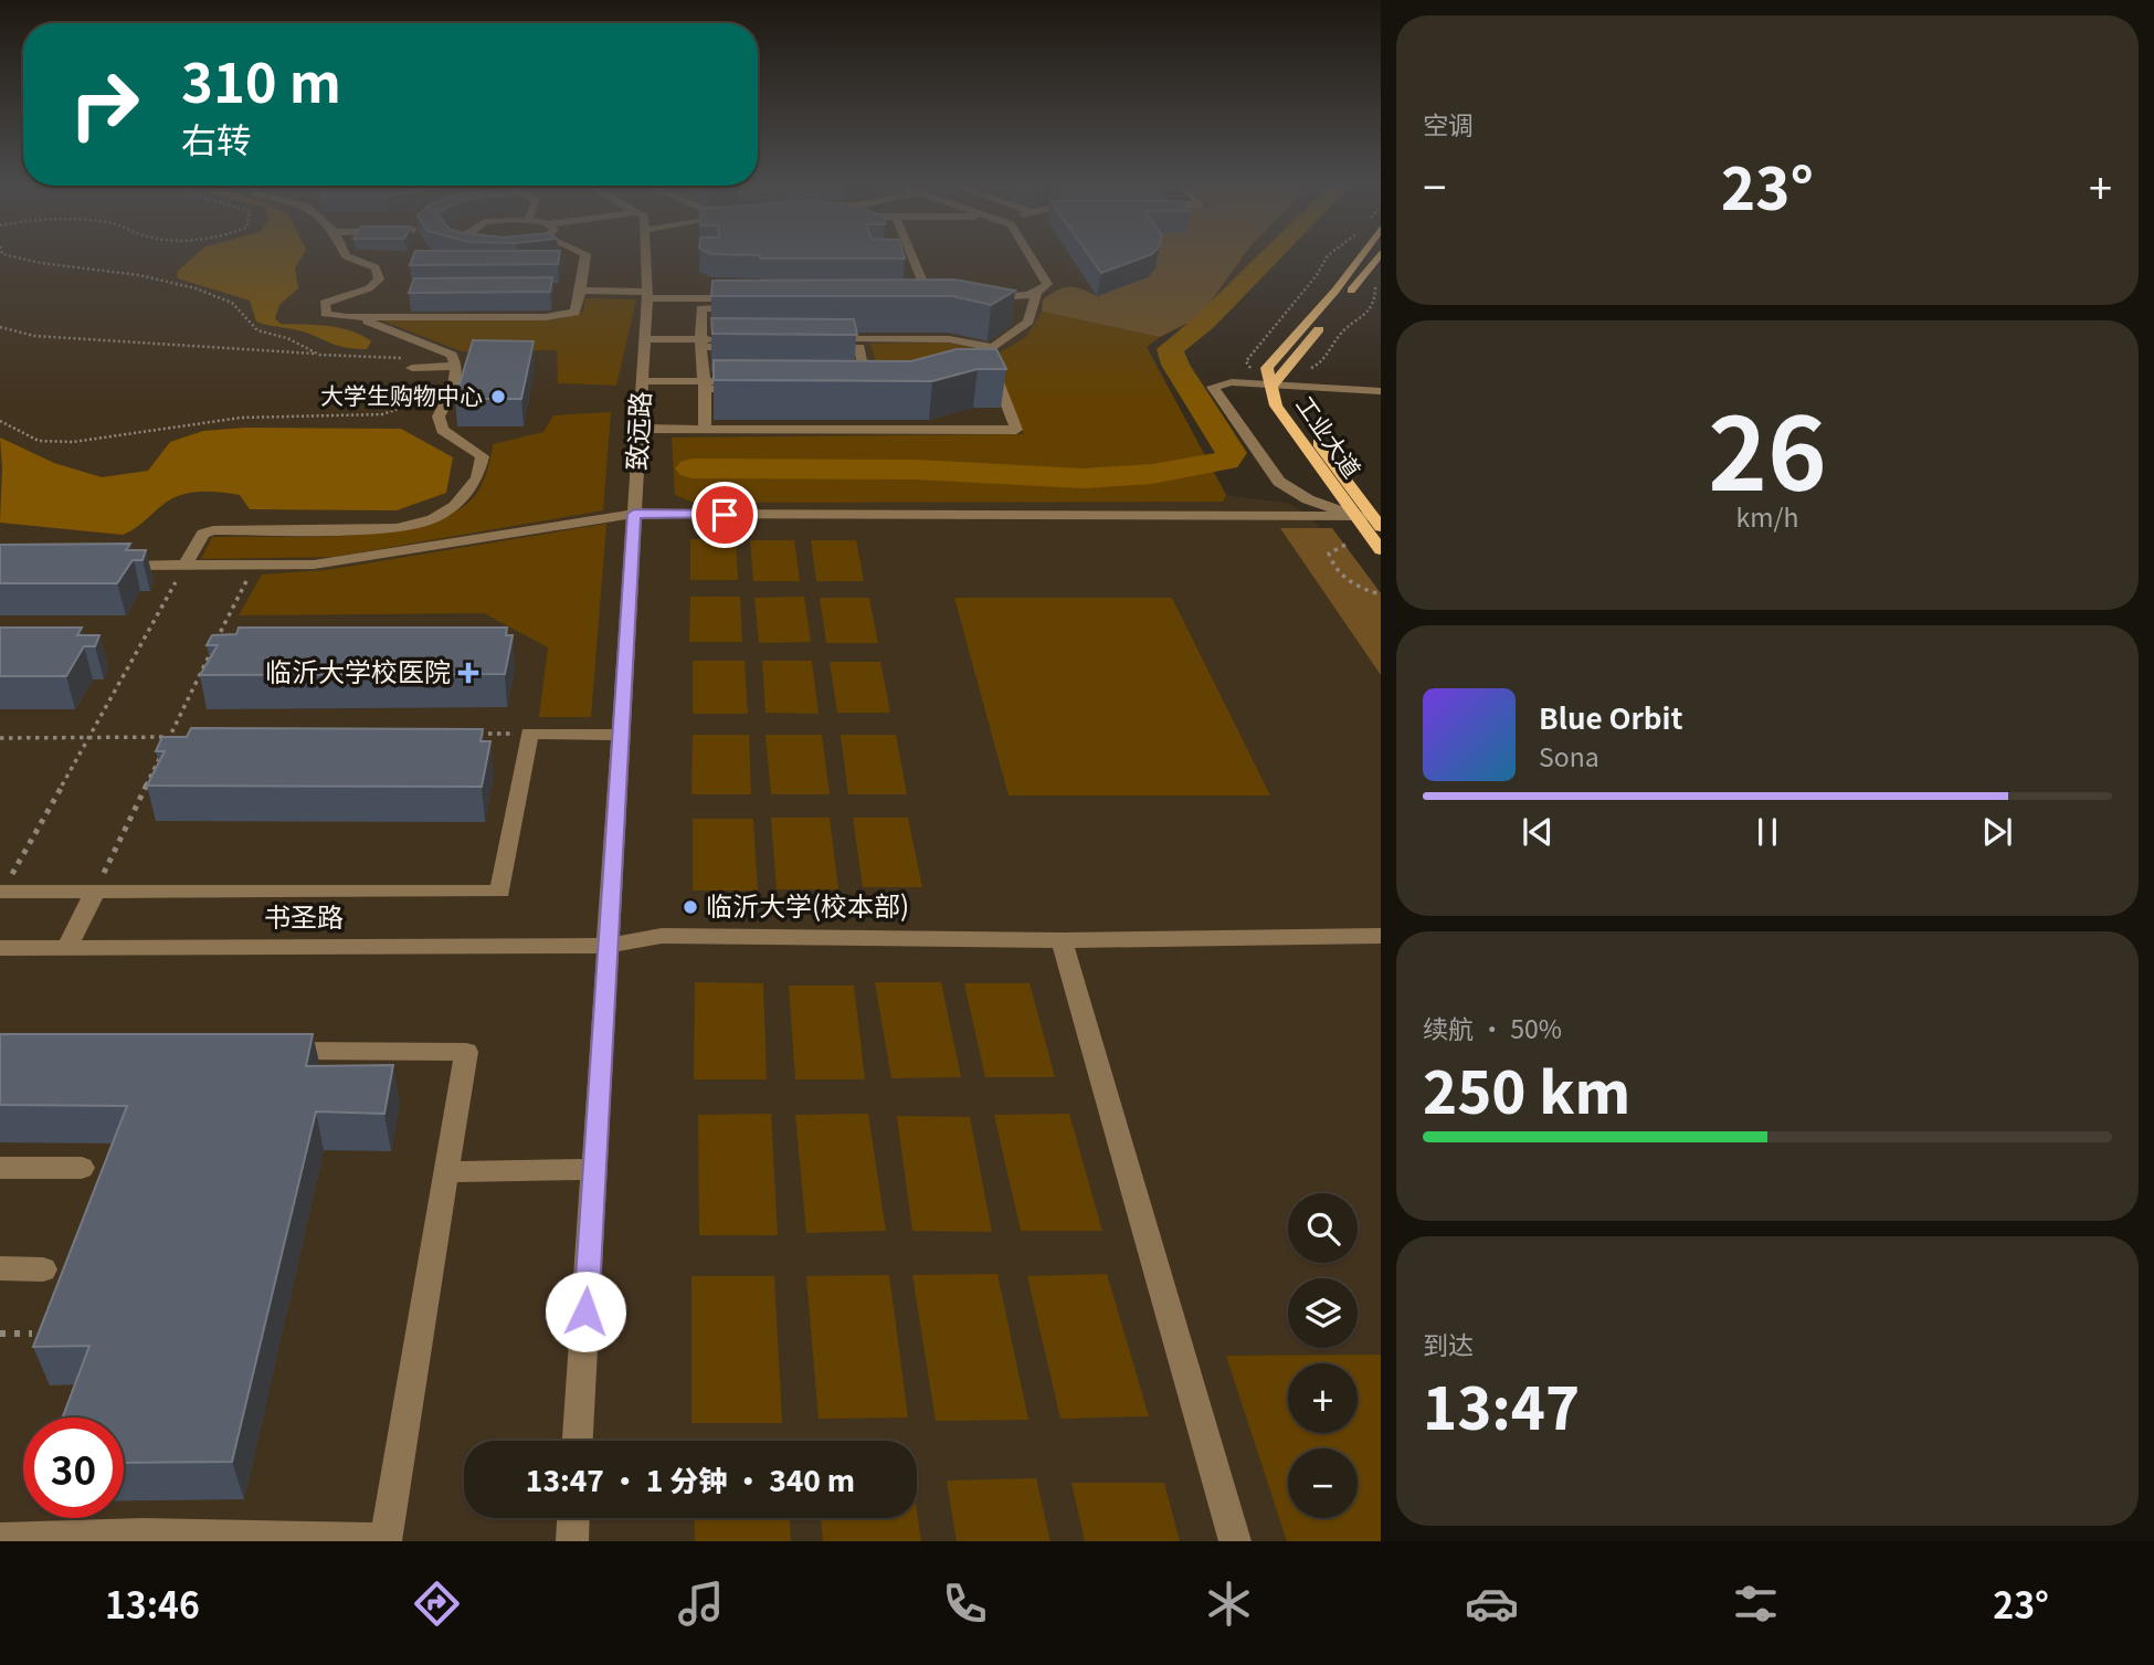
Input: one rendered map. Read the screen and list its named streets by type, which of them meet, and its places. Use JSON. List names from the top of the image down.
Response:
{
  "streets": {
    "main road": ["工业大道"],
    "street": ["致远路", "书圣路"]
  },
  "crossings": [
    ["致远路", "书圣路"]
  ],
  "places": {
    "other": ["大学生购物中心", "临沂大学(校本部)"],
    "health": ["临沂大学校医院"]
  },
  "page": {
    "tile": [
      "空调",
      ["26", "km/h"],
      ["续航 · 50%", "250 km"],
      ["到达", "13:47"]
    ],
    "turn": ["310 m", "右转"],
    "heat": ["−", "23°", "+"],
    "song": ["Blue Orbit", "Sona"],
    "map_buttons": ["+", "−"],
    "limit": "30",
    "trip": "13:47 · 1 分钟 · 340 m",
    "tabs": ["13:46", "23°"]
  }
}
